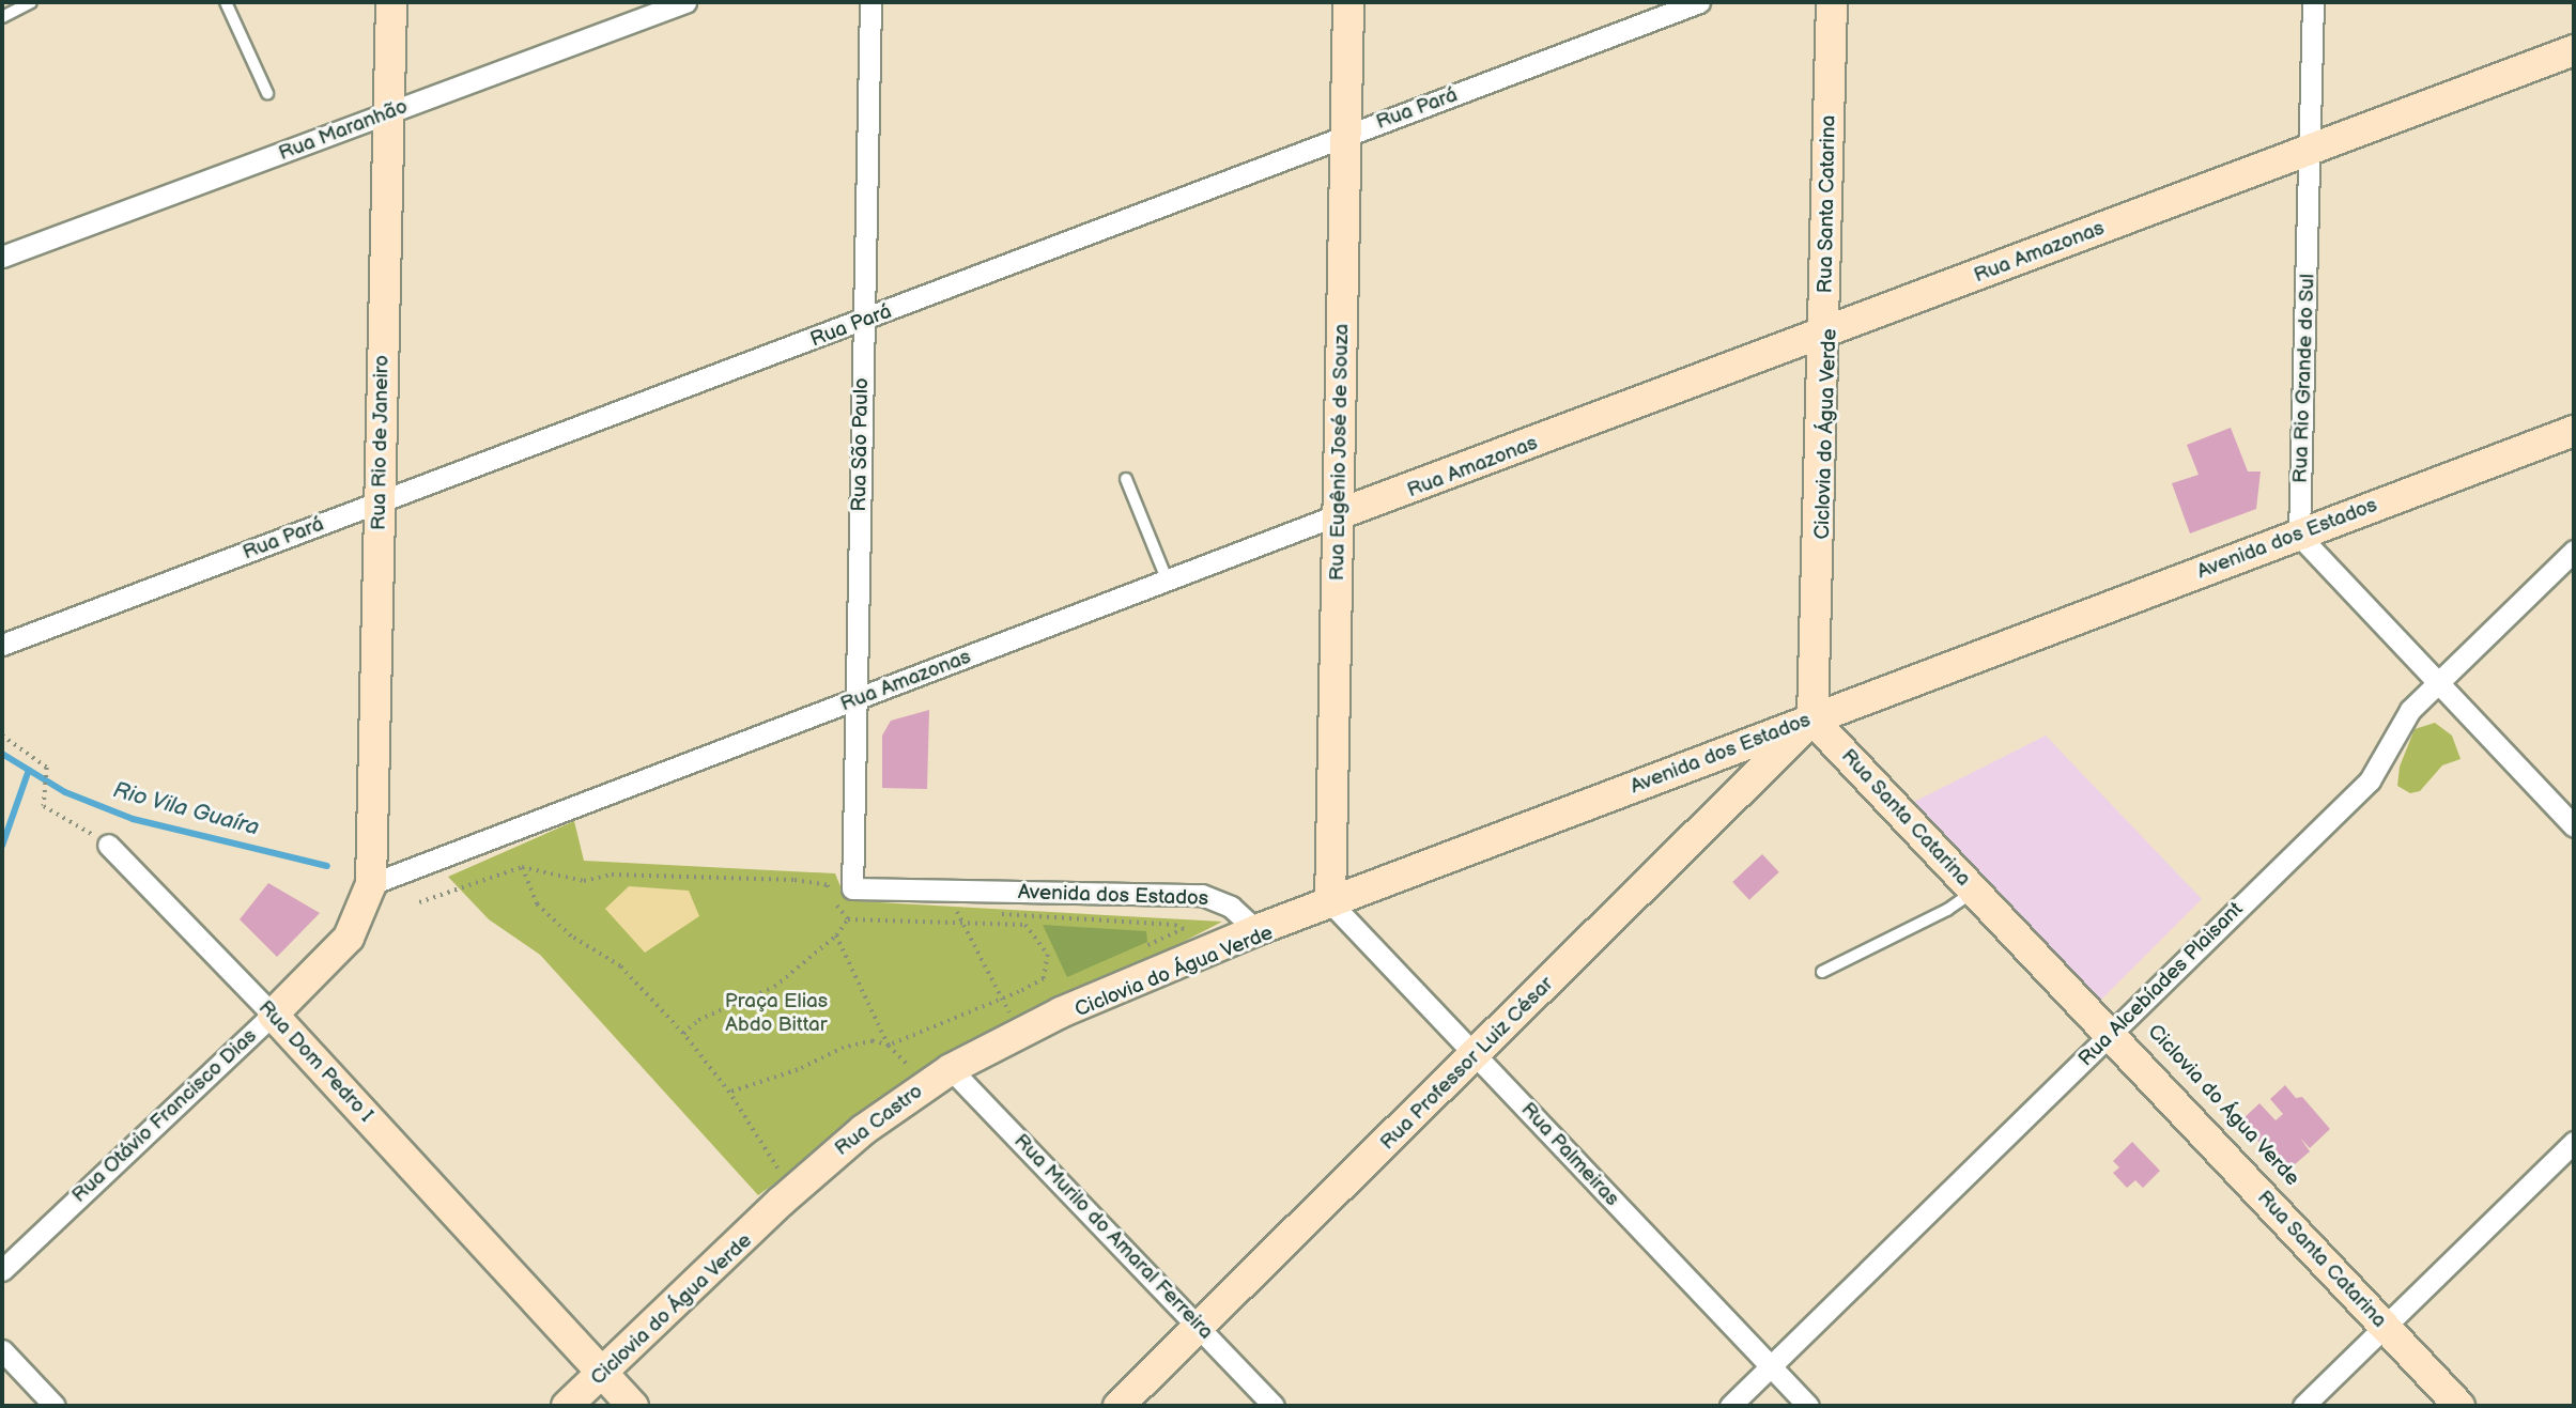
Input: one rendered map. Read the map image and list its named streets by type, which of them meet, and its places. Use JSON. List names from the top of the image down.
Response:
{
  "streets": {
    "street": [
      "Rua Pará",
      "Rua Maranhão",
      "Rua Santa Catarina",
      "Rua Amazonas",
      "Rua Rio Grande do Sul",
      "Rua Rio de Janeiro",
      "Rua São Paulo",
      "Rua Eugênio José de Souza",
      "Avenida dos Estados",
      "Rua Alcebíades Plaisant",
      "Rua Dom Pedro I",
      "Rua Professor Luiz César",
      "Rua Otávio Francisco Dias",
      "Rua Castro",
      "Rua Palmeiras",
      "Rua Murilo do Amaral Ferreira"
    ]
  },
  "crossings": [
    ["Rua Pará", "Rua Rio de Janeiro"],
    ["Rua Pará", "Rua São Paulo"],
    ["Rua Pará", "Rua Eugênio José de Souza"],
    ["Rua Maranhão", "Rua Rio de Janeiro"],
    ["Rua Santa Catarina", "Rua Amazonas"],
    ["Rua Santa Catarina", "Avenida dos Estados"],
    ["Rua Santa Catarina", "Rua Alcebíades Plaisant"],
    ["Rua Santa Catarina", "Rua Professor Luiz César"],
    ["Rua Amazonas", "Rua Rio Grande do Sul"],
    ["Rua Amazonas", "Rua Rio de Janeiro"],
    ["Rua Amazonas", "Rua São Paulo"],
    ["Rua Amazonas", "Rua Eugênio José de Souza"],
    ["Rua Amazonas", "Rua Otávio Francisco Dias"],
    ["Rua Rio Grande do Sul", "Avenida dos Estados"],
    ["Rua Rio de Janeiro", "Rua Otávio Francisco Dias"],
    ["Rua São Paulo", "Avenida dos Estados"],
    ["Rua Eugênio José de Souza", "Avenida dos Estados"],
    ["Rua Eugênio José de Souza", "Rua Palmeiras"],
    ["Avenida dos Estados", "Rua Professor Luiz César"],
    ["Avenida dos Estados", "Rua Castro"],
    ["Avenida dos Estados", "Rua Palmeiras"],
    ["Rua Alcebíades Plaisant", "Rua Palmeiras"],
    ["Rua Dom Pedro I", "Rua Otávio Francisco Dias"],
    ["Rua Dom Pedro I", "Rua Castro"],
    ["Rua Professor Luiz César", "Rua Palmeiras"],
    ["Rua Professor Luiz César", "Rua Murilo do Amaral Ferreira"],
    ["Rua Castro", "Rua Murilo do Amaral Ferreira"]
  ],
  "water": ["Rio Vila Guaíra"],
  "parks": ["Praça Elias Abdo Bittar"]
}
